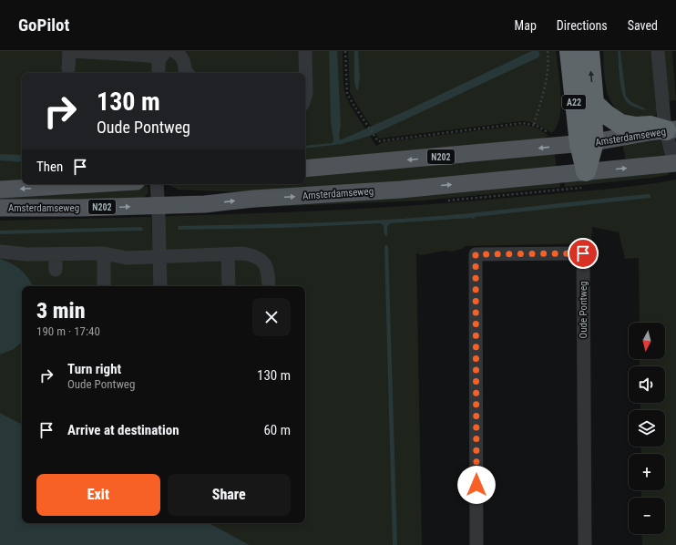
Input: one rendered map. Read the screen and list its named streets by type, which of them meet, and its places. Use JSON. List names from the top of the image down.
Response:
{
  "streets": {
    "highway": ["A22"],
    "main road": ["Amsterdamseweg", "N202"],
    "street": ["Oude Pontweg"]
  },
  "crossings": [
    ["A22", "Amsterdamseweg"]
  ],
  "north": "bottom",
  "page": {
    "header": "GoPilot",
    "nav": ["Map", "Directions", "Saved"],
    "turn": ["130 m", "Oude Pontweg"],
    "then": "Then",
    "heading": ["3 min", "190 m · 17:40"],
    "map_buttons": ["+", "−"],
    "list": [
      {
        "name": "Turn right",
        "note": "Oude Pontweg",
        "value": "130 m"
      },
      {
        "name": "Arrive at destination",
        "value": "60 m"
      }
    ],
    "buttons": ["Exit", "Share"]
  }
}
